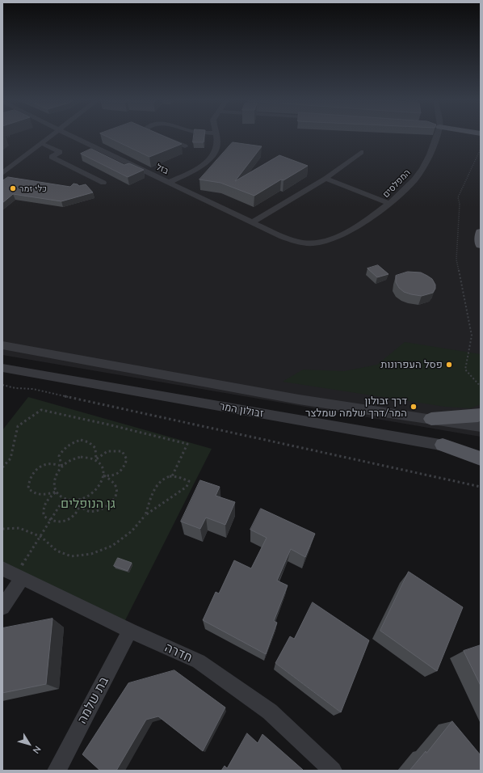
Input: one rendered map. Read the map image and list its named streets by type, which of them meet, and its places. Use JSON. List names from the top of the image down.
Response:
{
  "streets": {
    "street": [
      "בזל",
      "המפלסים",
      "זבולון המר",
      "חדרה",
      "בת שלמה"
    ]
  },
  "crossings": [
    ["בזל", "המפלסים"],
    ["חדרה", "בת שלמה"]
  ],
  "parks": ["גן הנופלים"],
  "places": ["כלי זמר", "פסל העפרונות", "דרך זבולון המר/דרך שלמה שמלצר"],
  "north": "bottom right"
}
